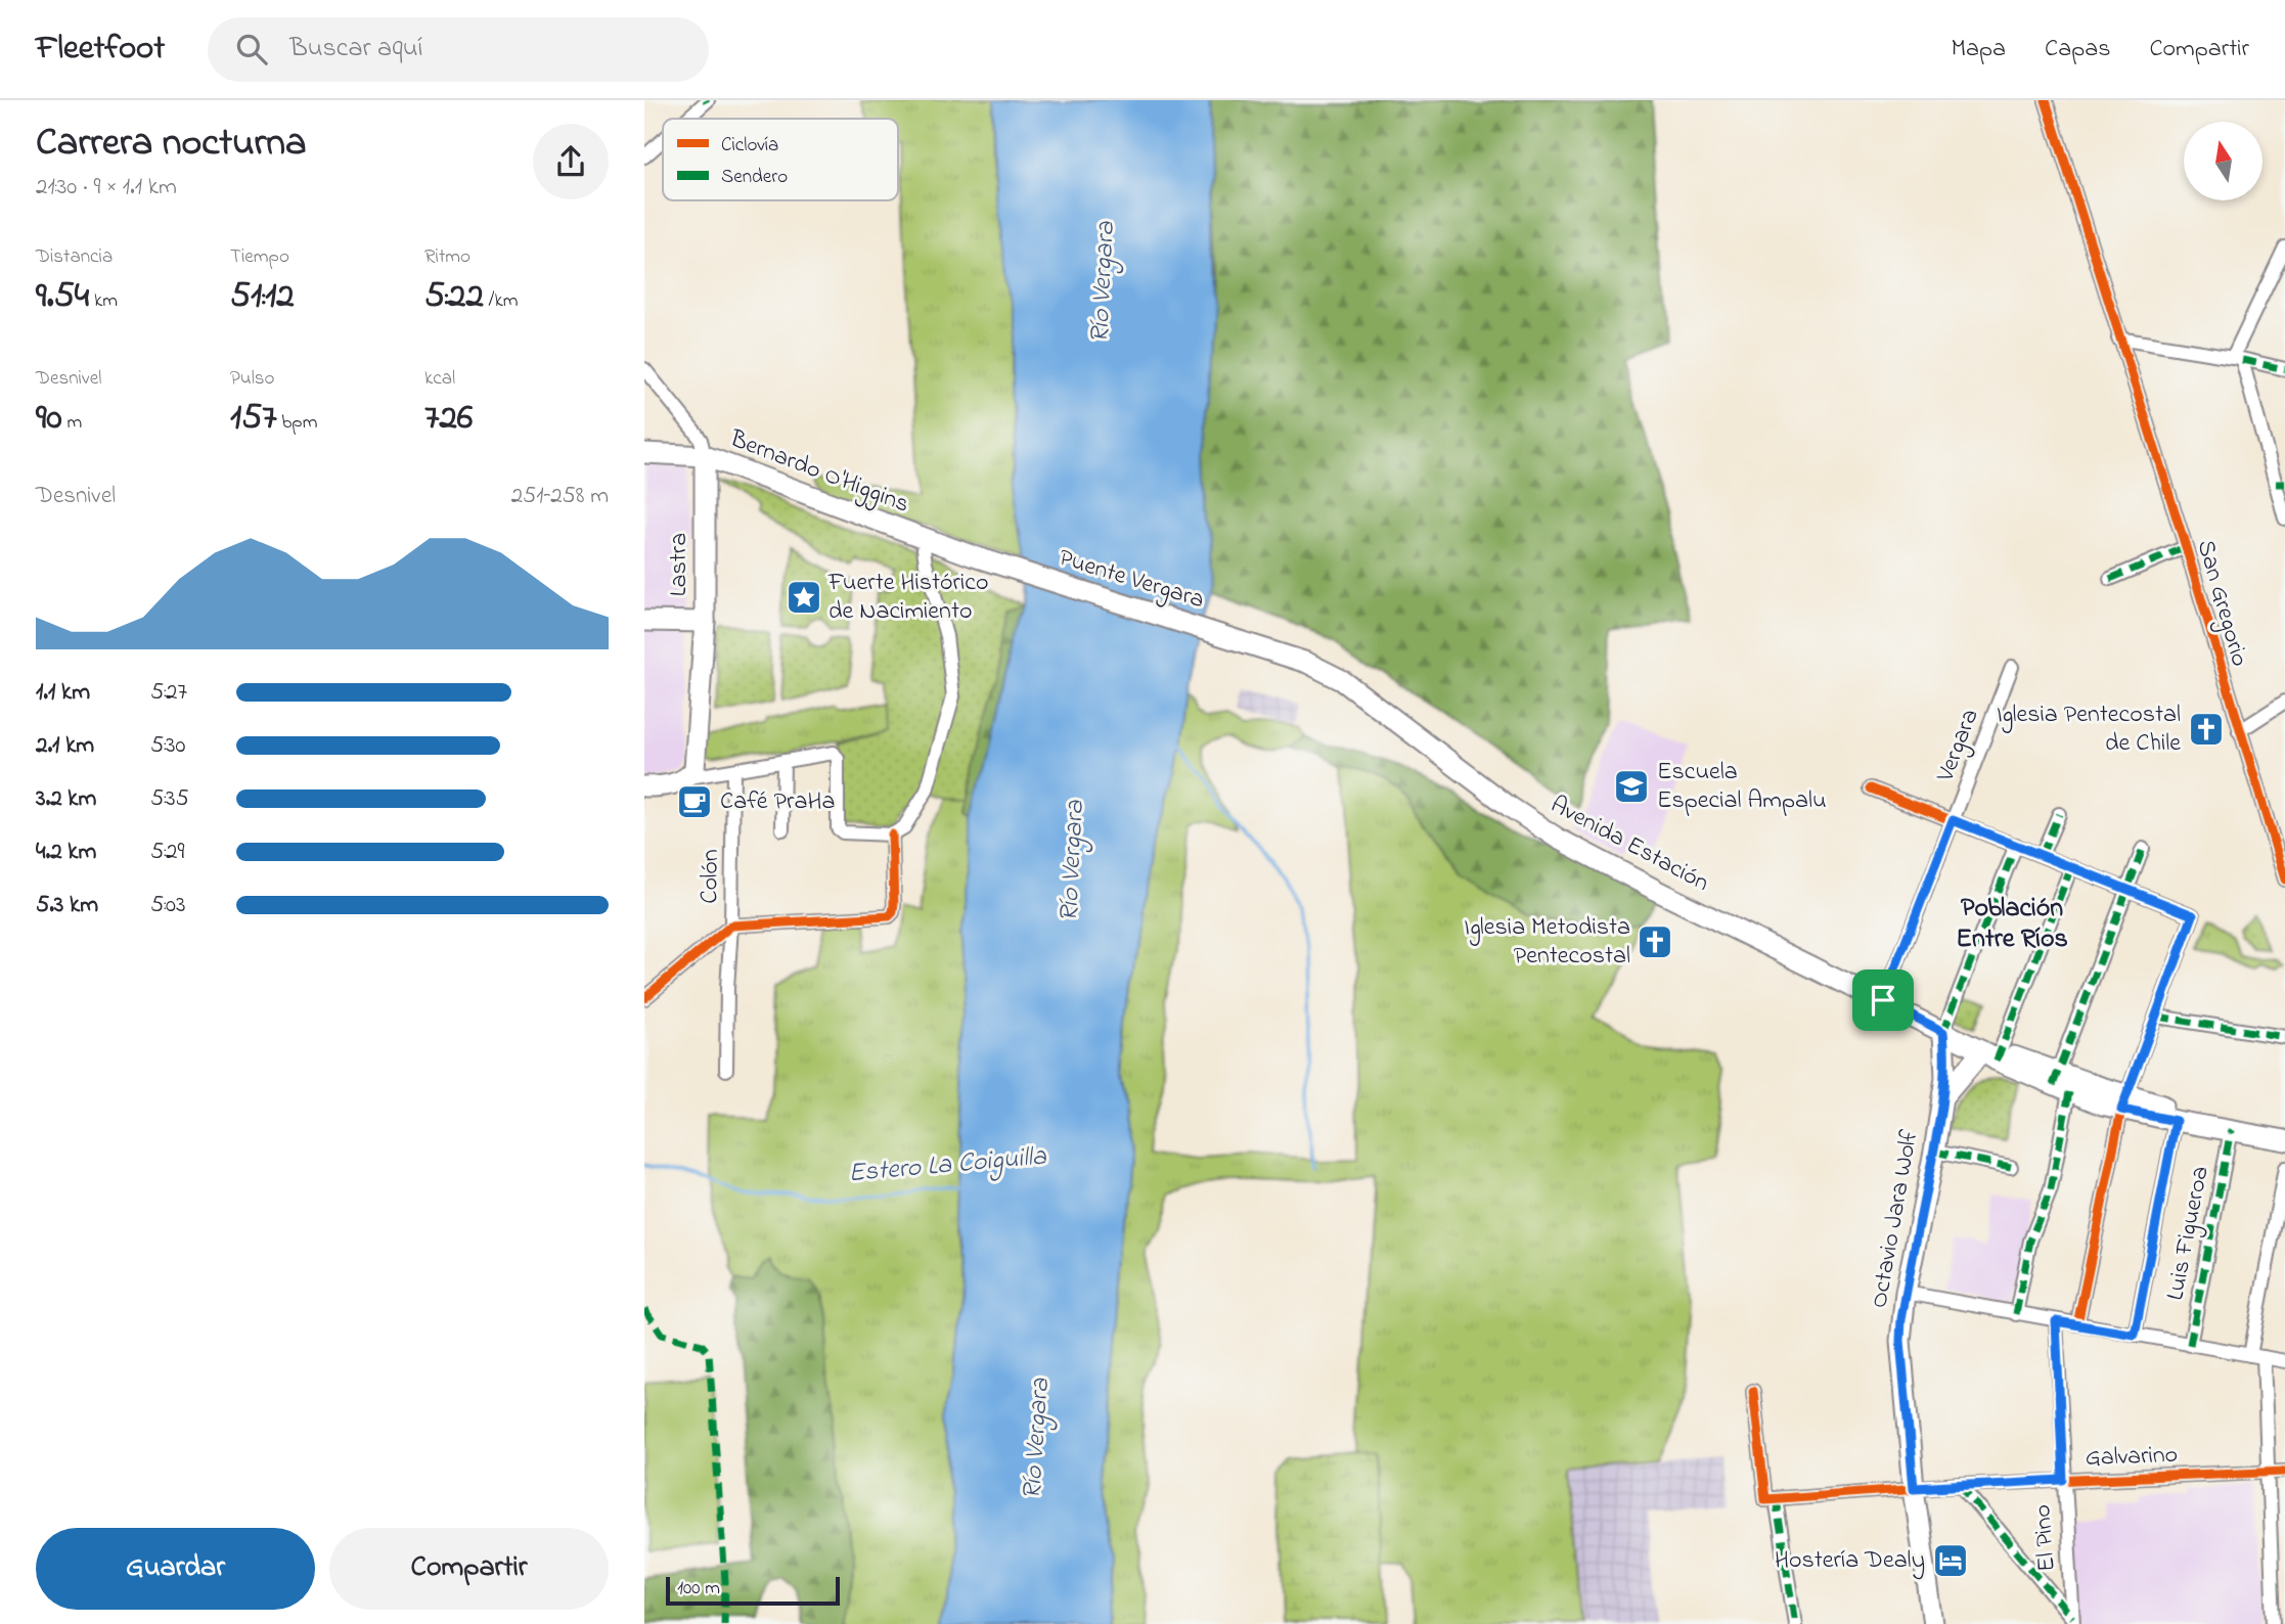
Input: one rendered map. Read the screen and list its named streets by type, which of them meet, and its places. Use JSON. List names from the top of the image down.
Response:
{
  "streets": {
    "main road": [
      "Bernardo O'Higgins",
      "Lastra",
      "Puente Vergara",
      "Avenida Estación",
      "Octavio Jara Wolf"
    ],
    "street": [
      "San Gregorio",
      "Vergara",
      "Colón",
      "Luis Figueroa",
      "Galvarino",
      "El Pino"
    ]
  },
  "crossings": [
    ["Bernardo O'Higgins", "Lastra"],
    ["Bernardo O'Higgins", "Puente Vergara"],
    ["Puente Vergara", "Avenida Estación"],
    ["Vergara", "Avenida Estación"],
    ["Avenida Estación", "Octavio Jara Wolf"],
    ["Avenida Estación", "Luis Figueroa"],
    ["Octavio Jara Wolf", "Galvarino"],
    ["Galvarino", "El Pino"]
  ],
  "districts": ["Población Entre Ríos"],
  "water": ["Río Vergara", "Estero La Coiguilla"],
  "places": {
    "place": ["Fuerte Histórico de Nacimiento"],
    "church": ["Iglesia Pentecostal de Chile", "Iglesia Metodista Pentecostal"],
    "school or university": ["Escuela Especial Ampalu"],
    "cafe": ["Café PraHa"],
    "hotel": ["Hostería Dealy"]
  },
  "legend": ["Ciclovía", "Sendero"],
  "scale_bar": "100 m",
  "north": "top",
  "page": {
    "header": "Fleetfoot",
    "search": "Buscar aquí",
    "nav": ["Mapa", "Capas", "Compartir"],
    "heading": ["Carrera nocturna", "21:30 · 9 × 1.1 km"],
    "stats": [
      ["Distancia", "9.54 km"],
      ["Tiempo", "51:12"],
      ["Ritmo", "5:22 /km"],
      ["Desnivel", "90 m"],
      ["Pulso", "157 bpm"],
      ["kcal", "726"]
    ],
    "chart": ["Desnivel", "251–258 m"],
    "list": [
      {
        "name": "1.1 km",
        "note": "5:27"
      },
      {
        "name": "2.1 km",
        "note": "5:30"
      },
      {
        "name": "3.2 km",
        "note": "5:35"
      },
      {
        "name": "4.2 km",
        "note": "5:29"
      },
      {
        "name": "5.3 km",
        "note": "5:03"
      }
    ],
    "buttons": ["Guardar", "Compartir"],
    "scale": "100 m"
  }
}
